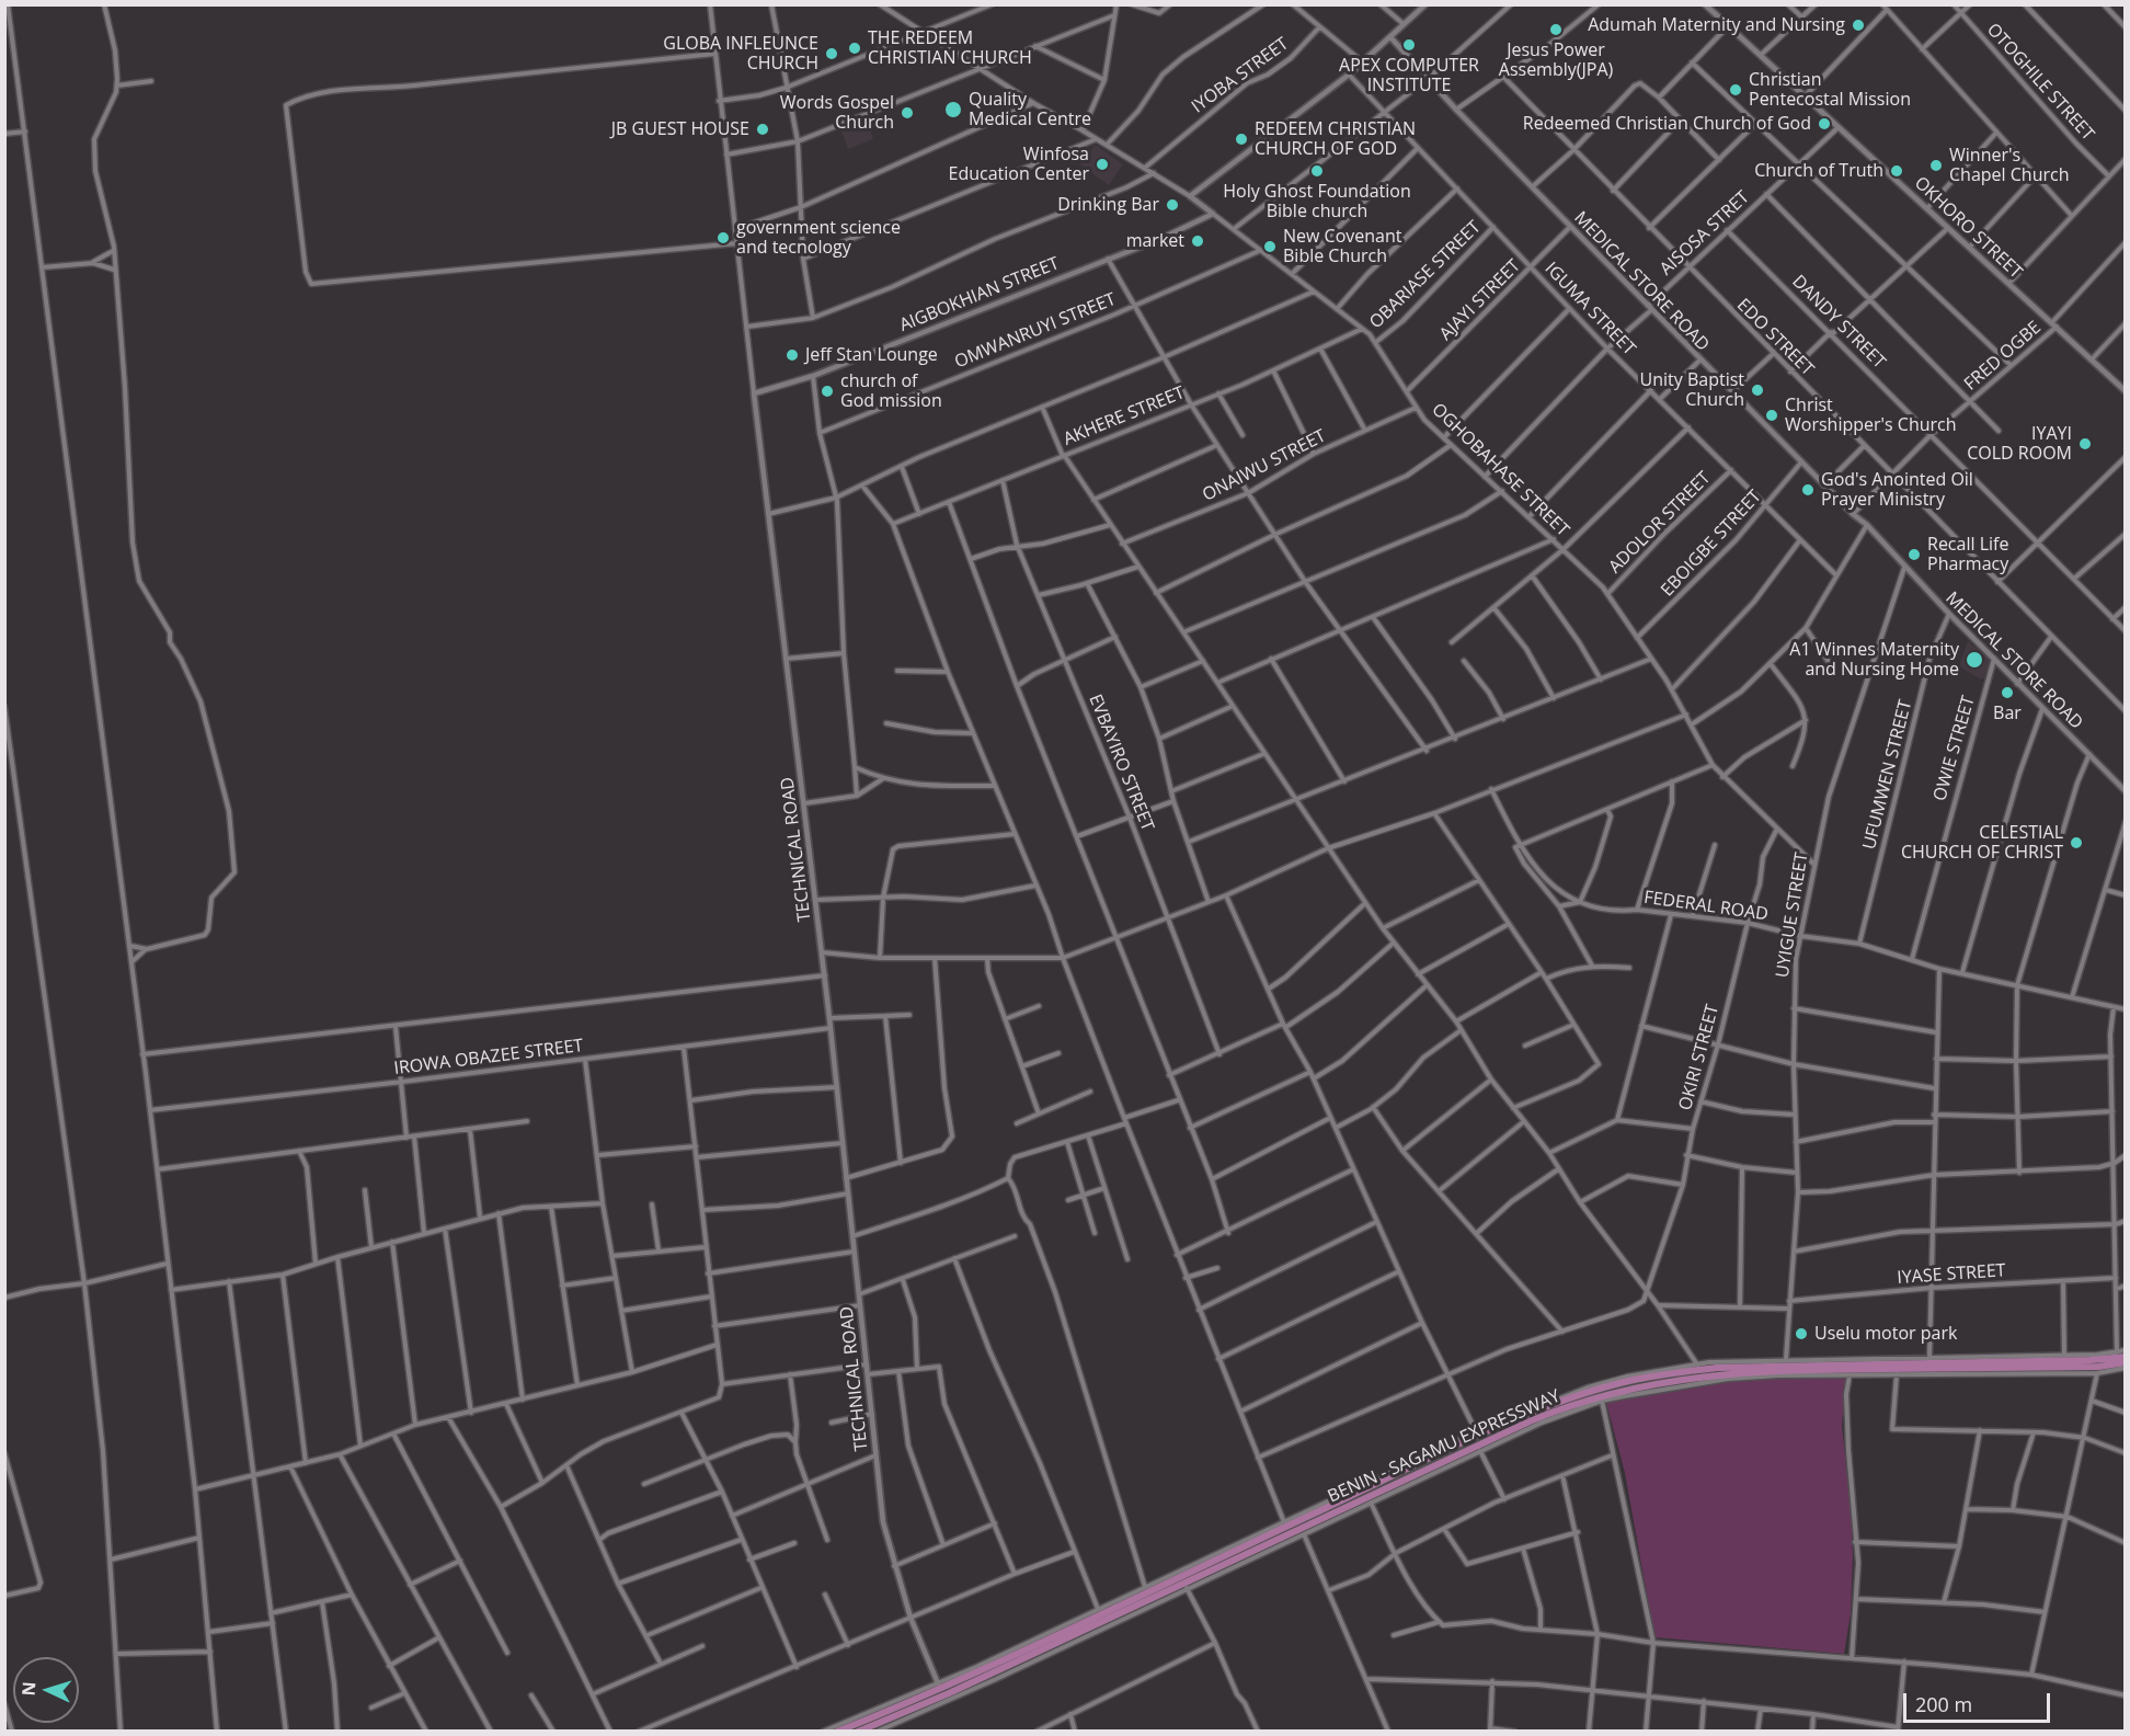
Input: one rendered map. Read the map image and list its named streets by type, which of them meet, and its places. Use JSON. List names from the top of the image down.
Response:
{
  "streets": {
    "highway": ["BENIN - SAGAMU EXPRESSWAY"],
    "street": [
      "IYOBA STREET",
      "OTOGHILE STREET",
      "OKHORO STREET",
      "AISOSA STRET",
      "OBARIASE STREET",
      "MEDICAL STORE ROAD",
      "AIGBOKHIAN STREET",
      "AJAYI STREET",
      "IGUMA STREET",
      "DANDY STREET",
      "OMWANRUYI STREET",
      "EDO STREET",
      "FRED OGBE",
      "AKHERE STREET",
      "ONAIWU STREET",
      "OGHOBAHASE STREET",
      "ADOLOR STREET",
      "EBOIGBE STREET",
      "OWIE STREET",
      "EVBAYIRO STREET",
      "UFUMWEN STREET",
      "TECHNICAL ROAD",
      "FEDERAL ROAD",
      "UYIGUE STREET",
      "IROWA OBAZEE STREET",
      "OKIRI STREET",
      "IYASE STREET"
    ]
  },
  "crossings": [
    ["IYOBA STREET", "OGHOBAHASE STREET"],
    ["OKHORO STREET", "AISOSA STRET"],
    ["OKHORO STREET", "FRED OGBE"],
    ["AISOSA STRET", "MEDICAL STORE ROAD"],
    ["AISOSA STRET", "IGUMA STREET"],
    ["AISOSA STRET", "DANDY STREET"],
    ["AISOSA STRET", "EDO STREET"],
    ["AISOSA STRET", "OGHOBAHASE STREET"],
    ["OBARIASE STREET", "IGUMA STREET"],
    ["OBARIASE STREET", "OGHOBAHASE STREET"],
    ["MEDICAL STORE ROAD", "AJAYI STREET"],
    ["MEDICAL STORE ROAD", "FRED OGBE"],
    ["MEDICAL STORE ROAD", "EBOIGBE STREET"],
    ["MEDICAL STORE ROAD", "OWIE STREET"],
    ["MEDICAL STORE ROAD", "UFUMWEN STREET"],
    ["MEDICAL STORE ROAD", "UYIGUE STREET"],
    ["AIGBOKHIAN STREET", "OGHOBAHASE STREET"],
    ["AIGBOKHIAN STREET", "TECHNICAL ROAD"],
    ["AJAYI STREET", "IGUMA STREET"],
    ["AJAYI STREET", "OGHOBAHASE STREET"],
    ["IGUMA STREET", "ADOLOR STREET"],
    ["IGUMA STREET", "EBOIGBE STREET"],
    ["DANDY STREET", "FRED OGBE"],
    ["OMWANRUYI STREET", "OGHOBAHASE STREET"],
    ["EDO STREET", "FRED OGBE"],
    ["AKHERE STREET", "OGHOBAHASE STREET"],
    ["AKHERE STREET", "EVBAYIRO STREET"],
    ["ONAIWU STREET", "OGHOBAHASE STREET"],
    ["OGHOBAHASE STREET", "ADOLOR STREET"],
    ["OGHOBAHASE STREET", "EBOIGBE STREET"],
    ["OGHOBAHASE STREET", "UYIGUE STREET"],
    ["OGHOBAHASE STREET", "OKIRI STREET"],
    ["OWIE STREET", "FEDERAL ROAD"],
    ["UFUMWEN STREET", "FEDERAL ROAD"],
    ["TECHNICAL ROAD", "IROWA OBAZEE STREET"],
    ["FEDERAL ROAD", "UYIGUE STREET"],
    ["FEDERAL ROAD", "OKIRI STREET"],
    ["UYIGUE STREET", "IYASE STREET"]
  ],
  "places": [
    "Adumah Maternity and Nursing",
    "Jesus Power Assembly(JPA)",
    "APEX COMPUTER INSTITUTE",
    "THE REDEEM CHRISTIAN CHURCH",
    "GLOBA INFLEUNCE CHURCH",
    "Christian Pentecostal Mission",
    "Quality Medical Centre",
    "Words Gospel Church",
    "Redeemed Christian Church of God",
    "JB GUEST HOUSE",
    "REDEEM CHRISTIAN CHURCH OF GOD",
    "Winfosa Education Center",
    "Winner's Chapel Church",
    "Holy Ghost Foundation Bible church",
    "Church of Truth",
    "Drinking Bar",
    "government science and tecnology",
    "market",
    "New Covenant Bible Church",
    "Jeff Stan Lounge",
    "Unity Baptist Church",
    "church of God mission",
    "Christ Worshipper's Church",
    "IYAYI COLD ROOM",
    "God's Anointed Oil Prayer Ministry",
    "Recall Life Pharmacy",
    "A1 Winnes Maternity and Nursing Home",
    "Bar",
    "CELESTIAL CHURCH OF CHRIST",
    "Uselu motor park"
  ],
  "scale_bar": "200 m",
  "north": "left"
}
